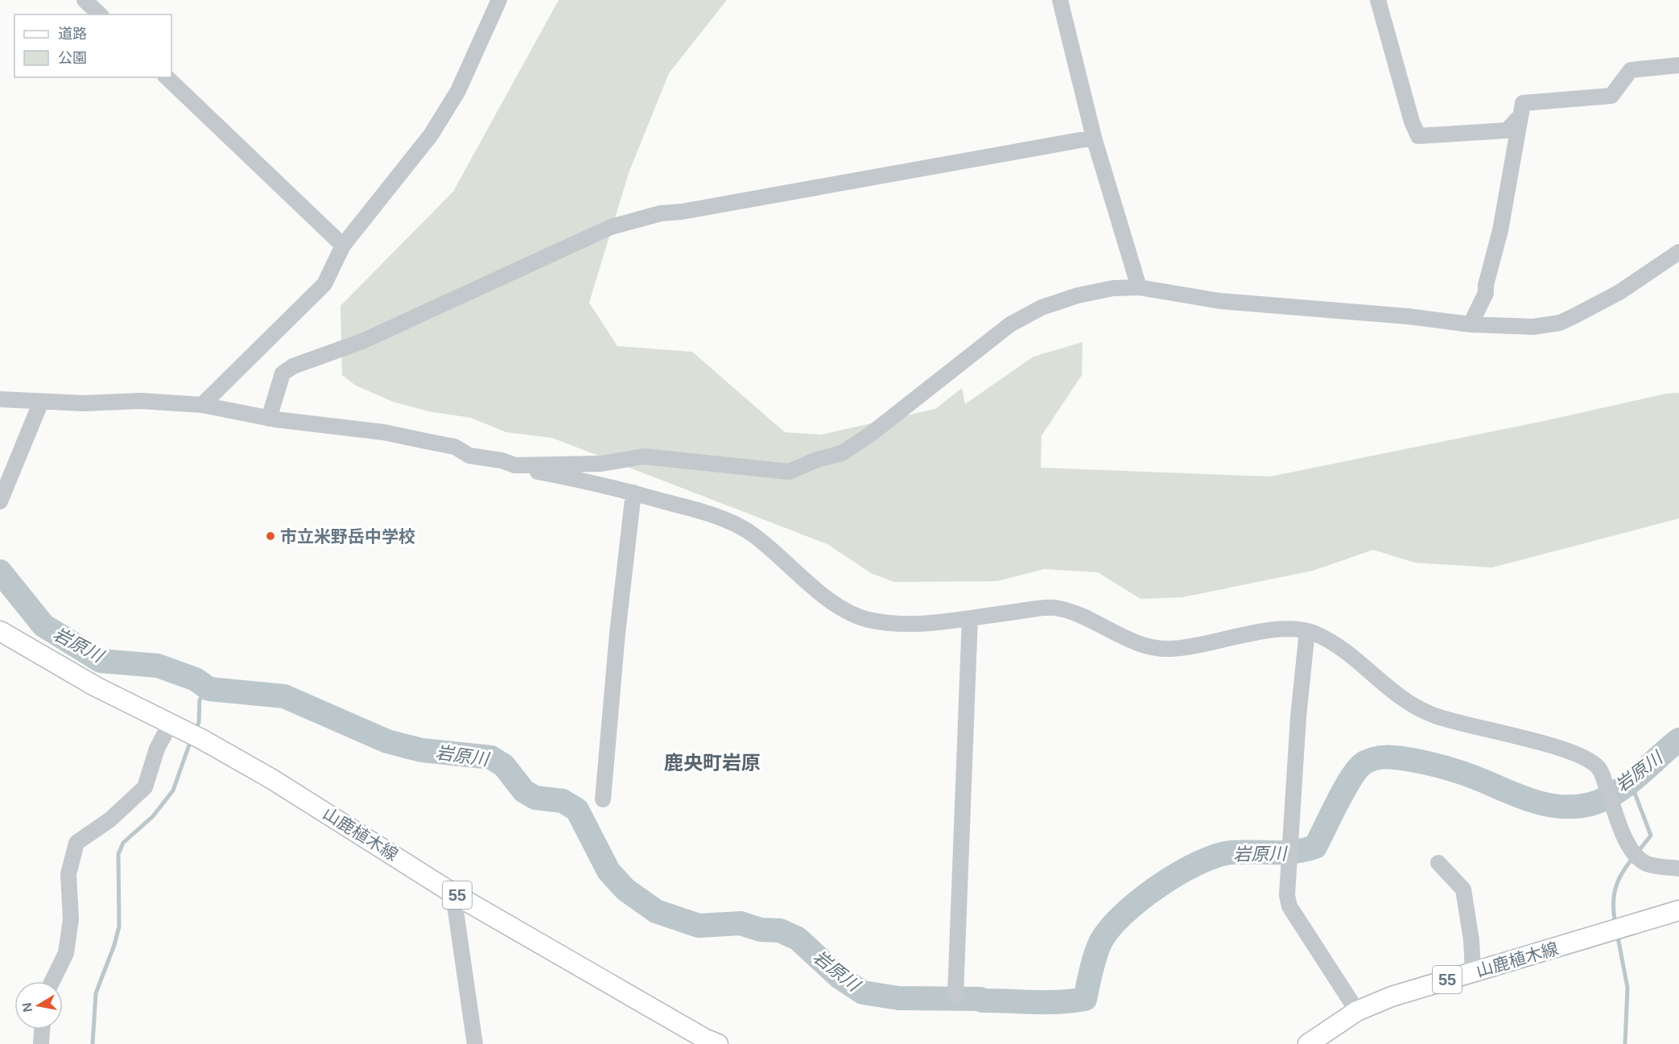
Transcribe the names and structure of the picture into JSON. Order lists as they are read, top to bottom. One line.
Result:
{"streets":{"main road":["山鹿植木線","55"]},"districts":["鹿央町岩原"],"water":["岩原川"],"places":["市立米野岳中学校"],"legend":["道路","公園"],"north":"left"}
